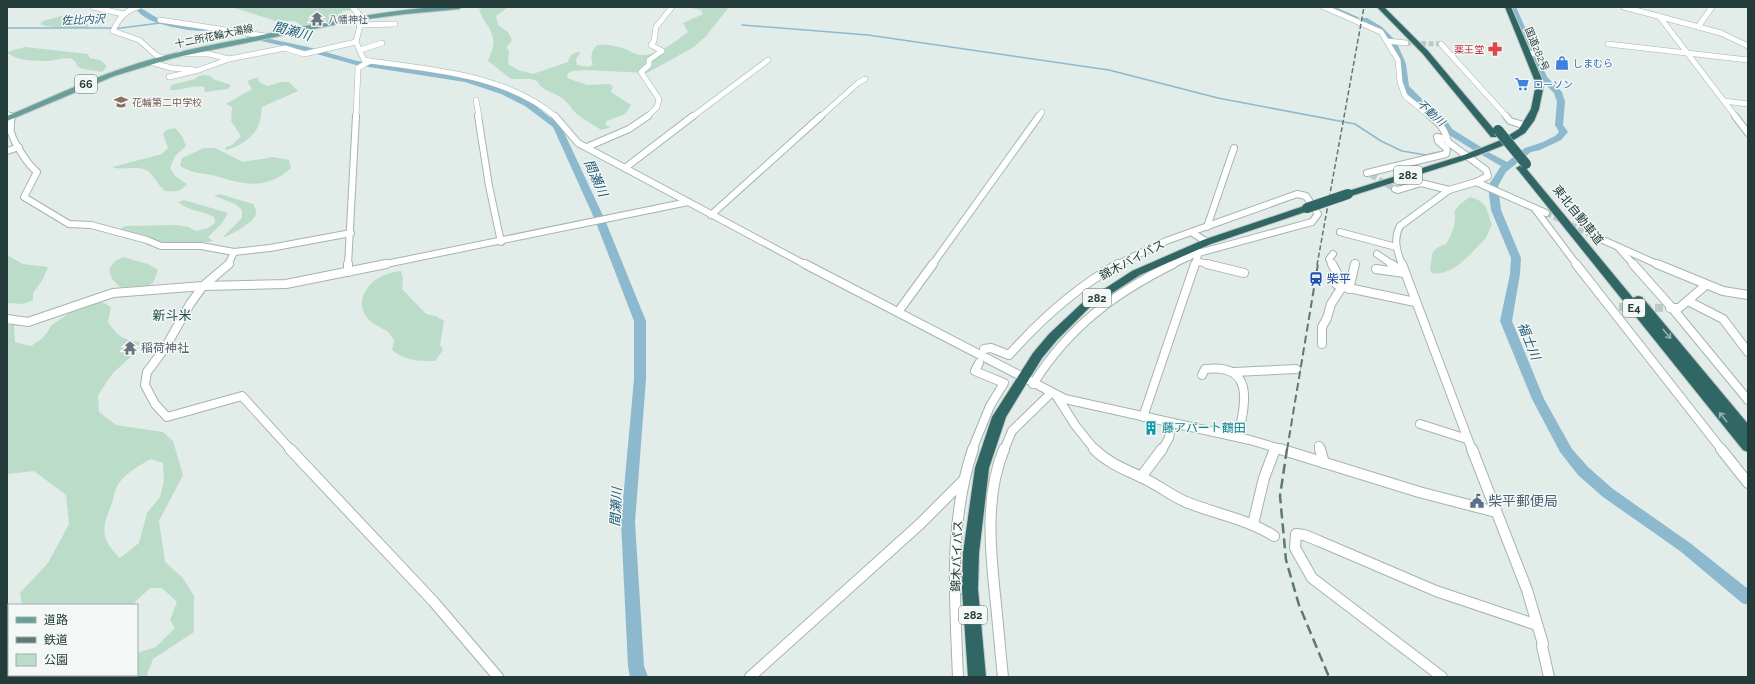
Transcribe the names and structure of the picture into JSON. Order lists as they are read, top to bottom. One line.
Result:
{"streets":{"highway":["国道282号","282","東北自動車道","錦木バイパス","E4"],"main road":["十二所花輪大湯線","66"]},"crossings":[["国道282号","錦木バイパス"]],"districts":["新斗米"],"water":["佐比内沢","間瀬川","不動川","福士川"],"places":{"temple":["八幡神社","稲荷神社"],"pharmacy":["薬王堂"],"shop":["しまむら"],"supermarket":["ローソン"],"school or university":["花輪第二中学校"],"station":["柴平"],"building":["藤アパート鶴田"],"public building":["柴平郵便局"]},"legend":["道路","鉄道","公園"]}
